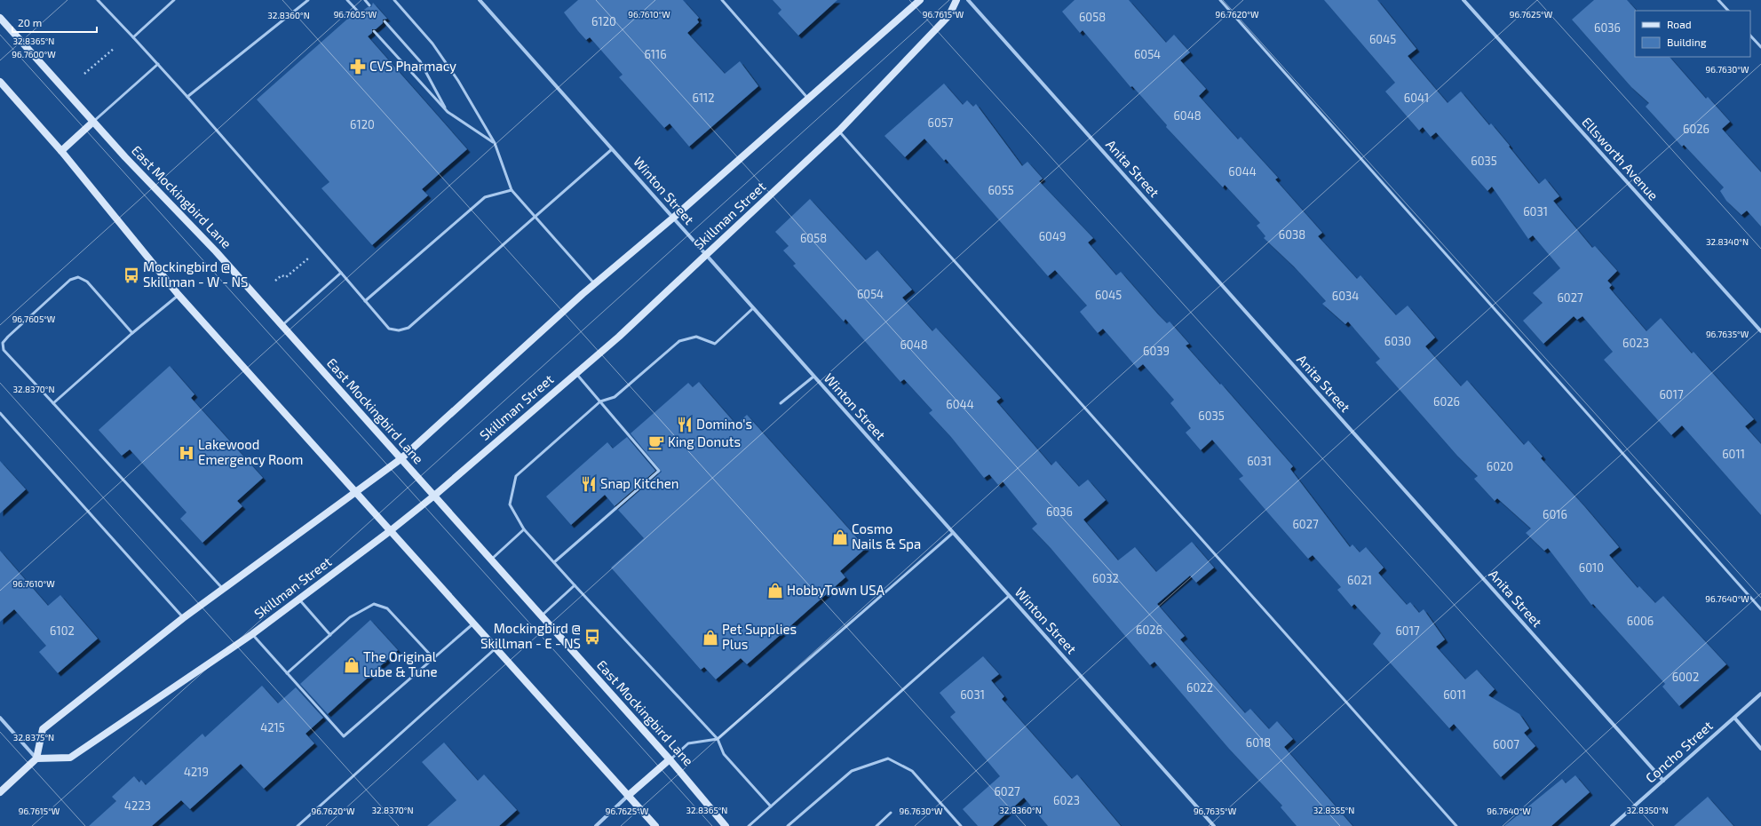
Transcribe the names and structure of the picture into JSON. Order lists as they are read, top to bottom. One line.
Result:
{"streets":{"main road":["East Mockingbird Lane","Skillman Street"],"street":["Ellsworth Avenue","Anita Street","Winton Street","Concho Street"]},"crossings":[["Anita Street","Concho Street"],["Winton Street","Skillman Street"],["East Mockingbird Lane","Skillman Street"]],"places":{"pharmacy":["CVS Pharmacy"],"bus stop":["Mockingbird @ Skillman - W - NS","Mockingbird @ Skillman - E - NS"],"restaurant":["Domino's","Snap Kitchen"],"cafe":["King Donuts"],"hospital":["Lakewood Emergency Room"],"shop":["Cosmo Nails & Spa","HobbyTown USA","Pet Supplies Plus","The Original Lube & Tune"]},"house_numbers":["6058","6120","6036","6045","6116","6054","6112","6041","6048","6057","6120","6026","6035","6044","6055","6031","6038","6049","6058","6054","6045","6034","6027","6030","6023","6048","6039","6017","6026","6044","6035","6011","6031","6020","6036","6016","6027","6010","6032","6021","6006","6026","6102","6017","6002","6022","6031","6011","4215","6018","6007","4219","6027","6023","4223"],"legend":["Road","Building"],"scale_bar":"20 m","coordinates":["96.7610°W","96.7615°W","96.7620°W","96.7625°W","96.7605°W","32.8360°N","32.8365°N","96.7600°W","96.7630°W","32.8340°N","96.7635°W","32.8370°N","96.7640°W","32.8375°N","32.8355°N","32.8350°N"]}
